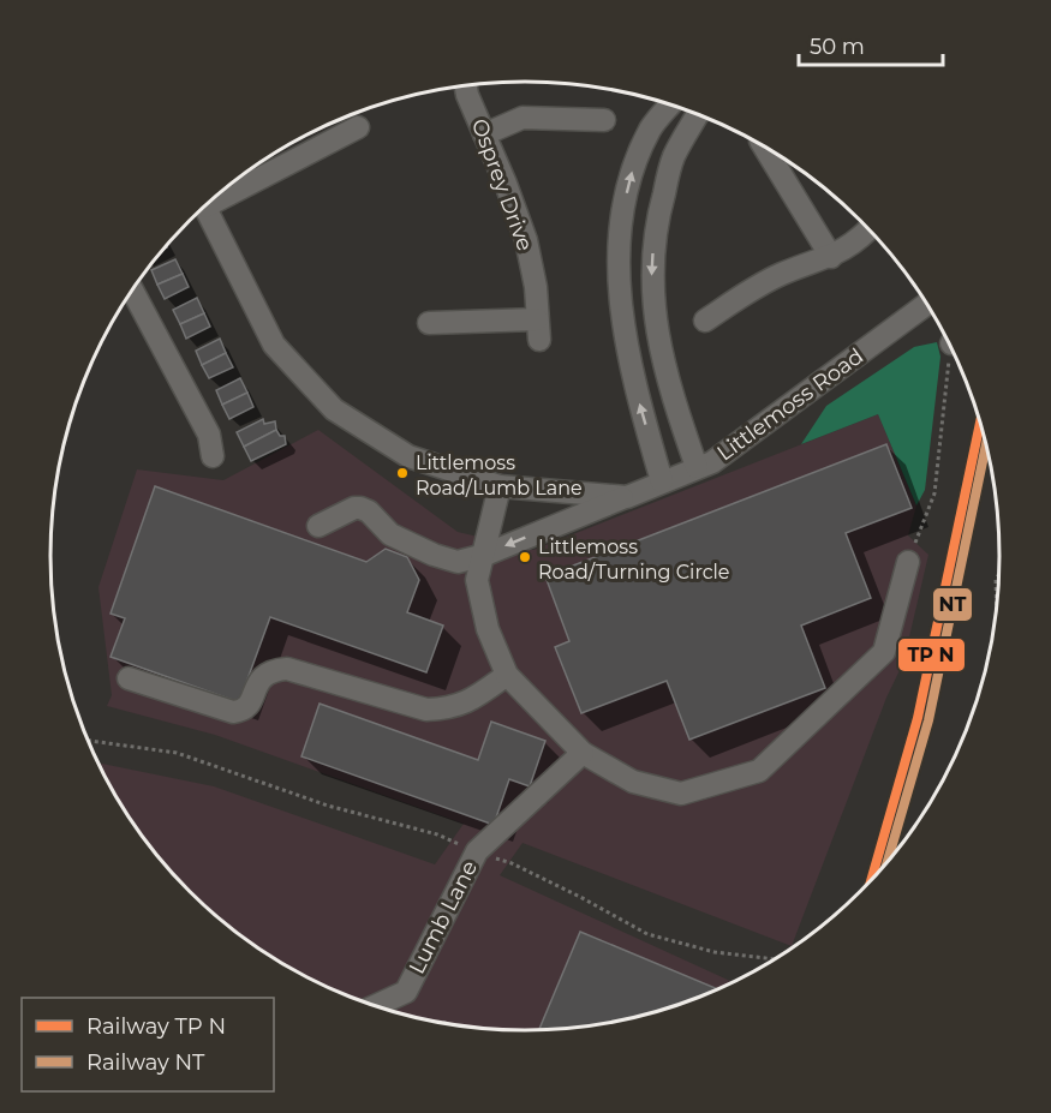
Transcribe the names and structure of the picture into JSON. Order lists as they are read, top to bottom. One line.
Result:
{"streets":{"street":["Osprey Drive","Littlemoss Road","Lumb Lane"]},"places":["Littlemoss Road/Lumb Lane","Littlemoss Road/Turning Circle"],"lines":["rail line NT"],"legend":["Railway TP N","Railway NT"],"scale_bar":"50 m"}
